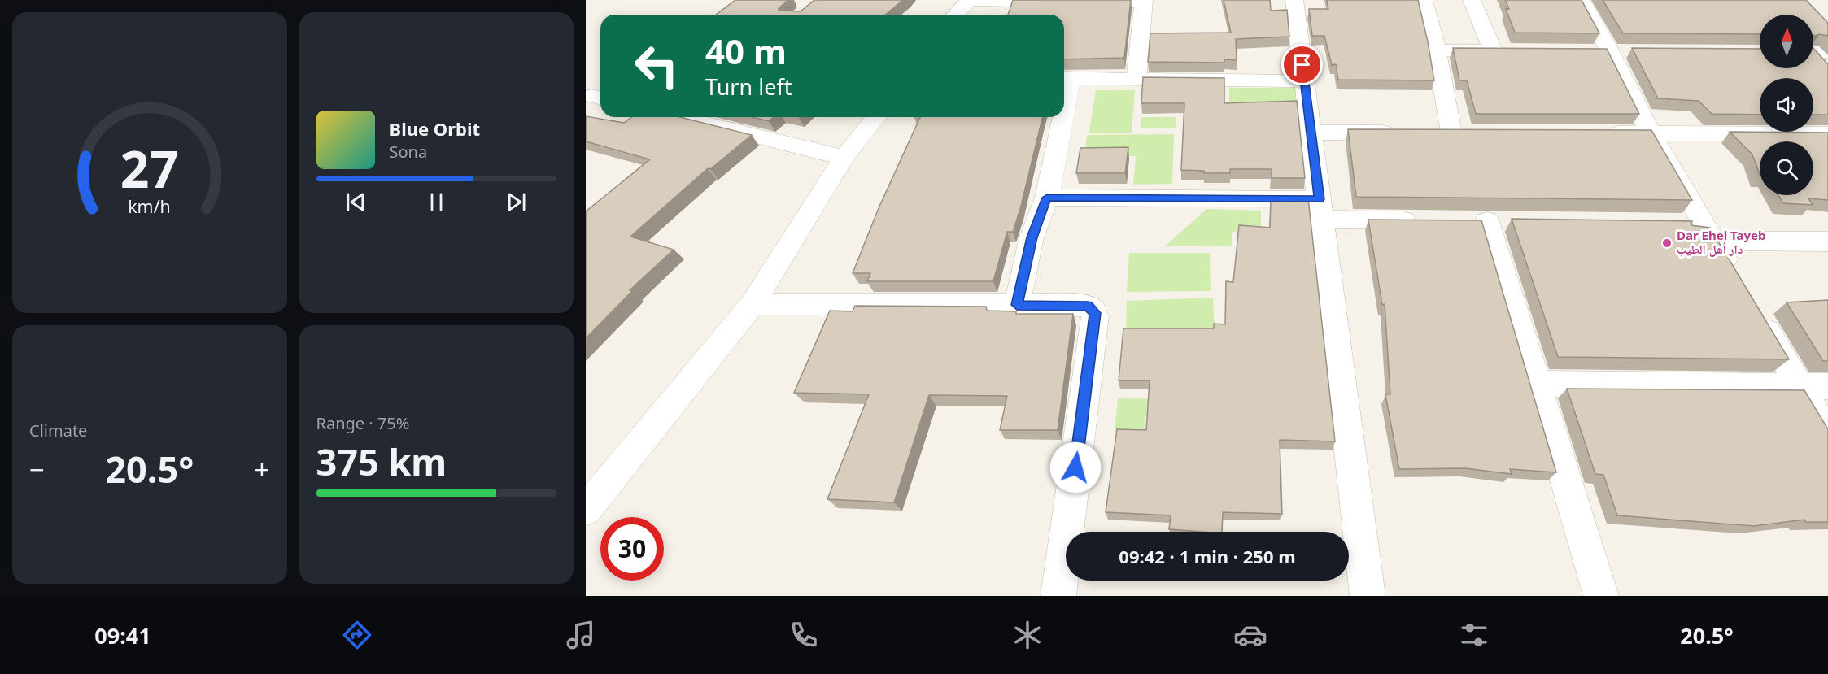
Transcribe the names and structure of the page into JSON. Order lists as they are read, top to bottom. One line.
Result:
{"places":["Dar Ehel Tayeb دار أهل الطيب"],"north":"top","page":{"turn":["40 m","Turn left"],"song":["Blue Orbit","Sona"],"tile":["Climate",["Range · 75%","375 km"]],"heat":["−","20.5°","+"],"limit":"30","trip":"09:42 · 1 min · 250 m","tabs":["09:41","20.5°"],"gauge":["27","km/h"]}}
